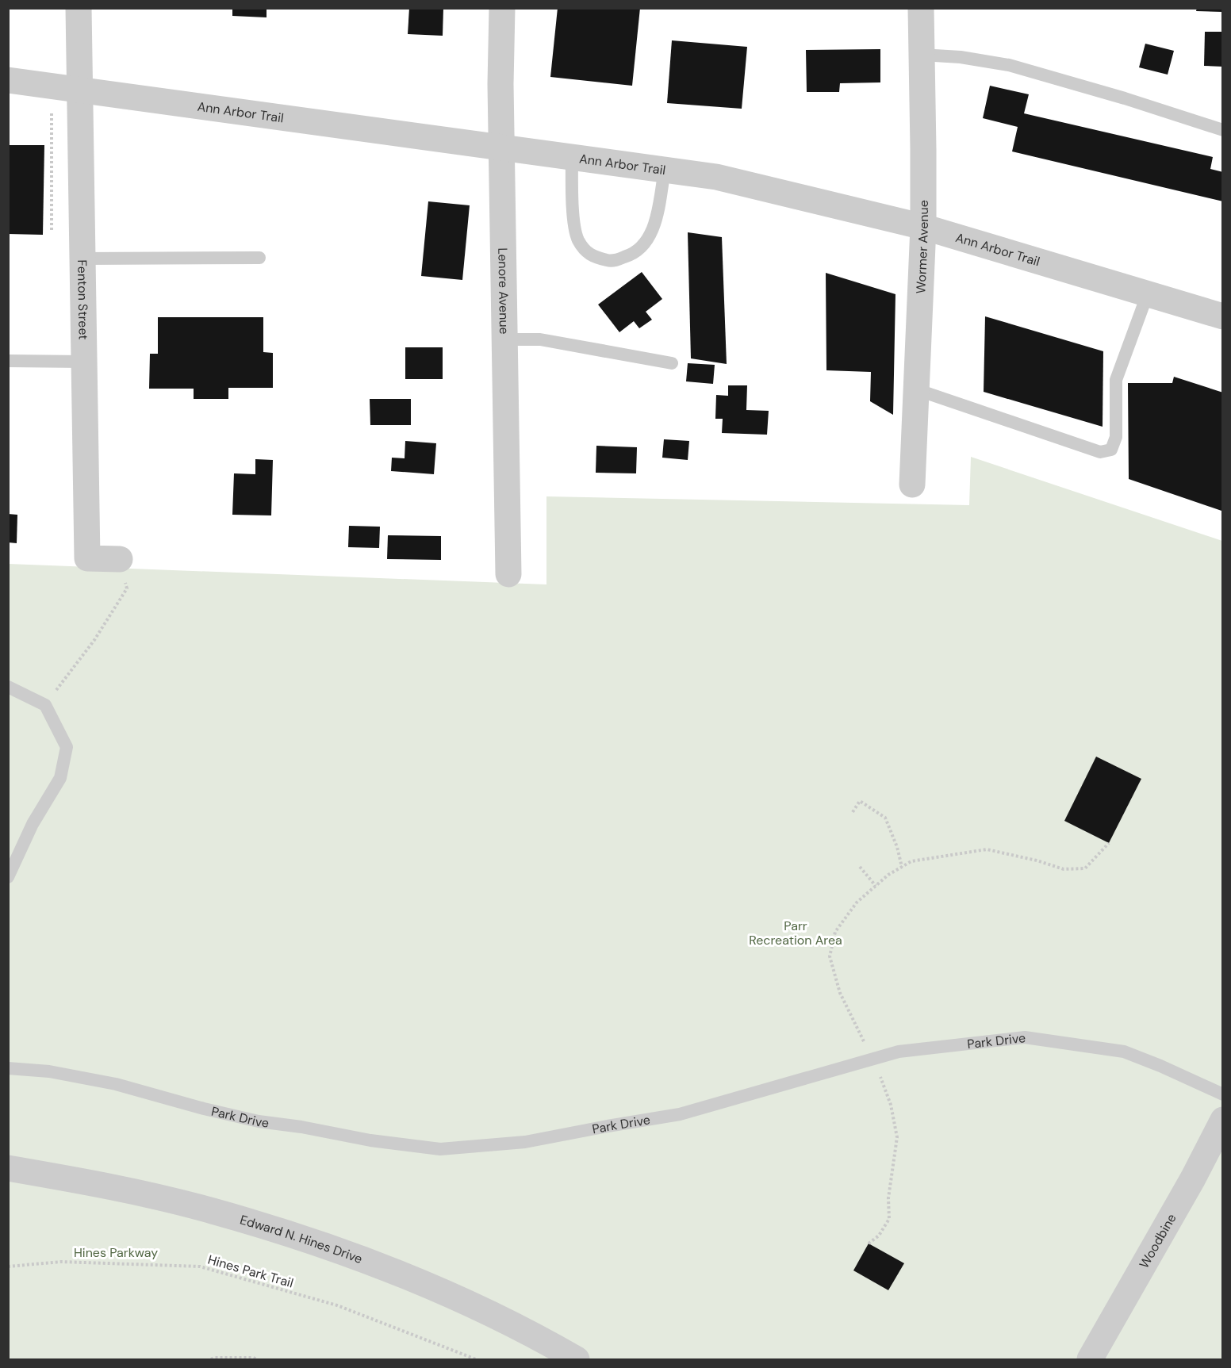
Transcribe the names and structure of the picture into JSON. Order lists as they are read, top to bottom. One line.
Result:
{"streets":{"street":["Ann Arbor Trail","Wormer Avenue","Lenore Avenue","Fenton Street","Edward N. Hines Drive","Woodbine"],"lane":["Park Drive"],"path":["Hines Park Trail"]},"crossings":[["Ann Arbor Trail","Wormer Avenue"],["Ann Arbor Trail","Lenore Avenue"],["Ann Arbor Trail","Fenton Street"]],"parks":["Parr Recreation Area","Hines Parkway"]}
